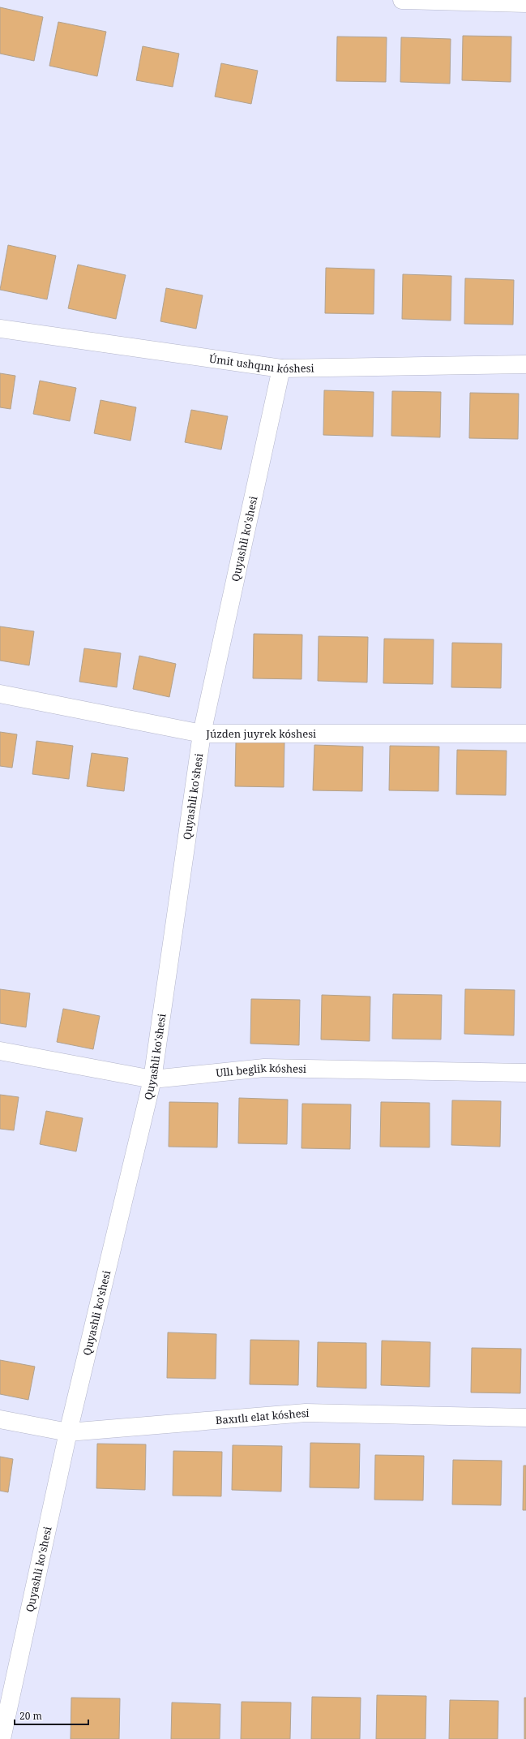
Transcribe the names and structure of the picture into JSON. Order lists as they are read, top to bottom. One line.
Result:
{"streets":{"street":["Úmit ushqını kóshesi","Quyashli ko'shesi","Júzden juyrek kóshesi","Ullı beglik kóshesi","Baxıtlı elat kóshesi"]},"crossings":[["Úmit ushqını kóshesi","Quyashli ko'shesi"],["Quyashli ko'shesi","Júzden juyrek kóshesi"],["Quyashli ko'shesi","Ullı beglik kóshesi"],["Quyashli ko'shesi","Baxıtlı elat kóshesi"]],"scale_bar":"20 m"}
